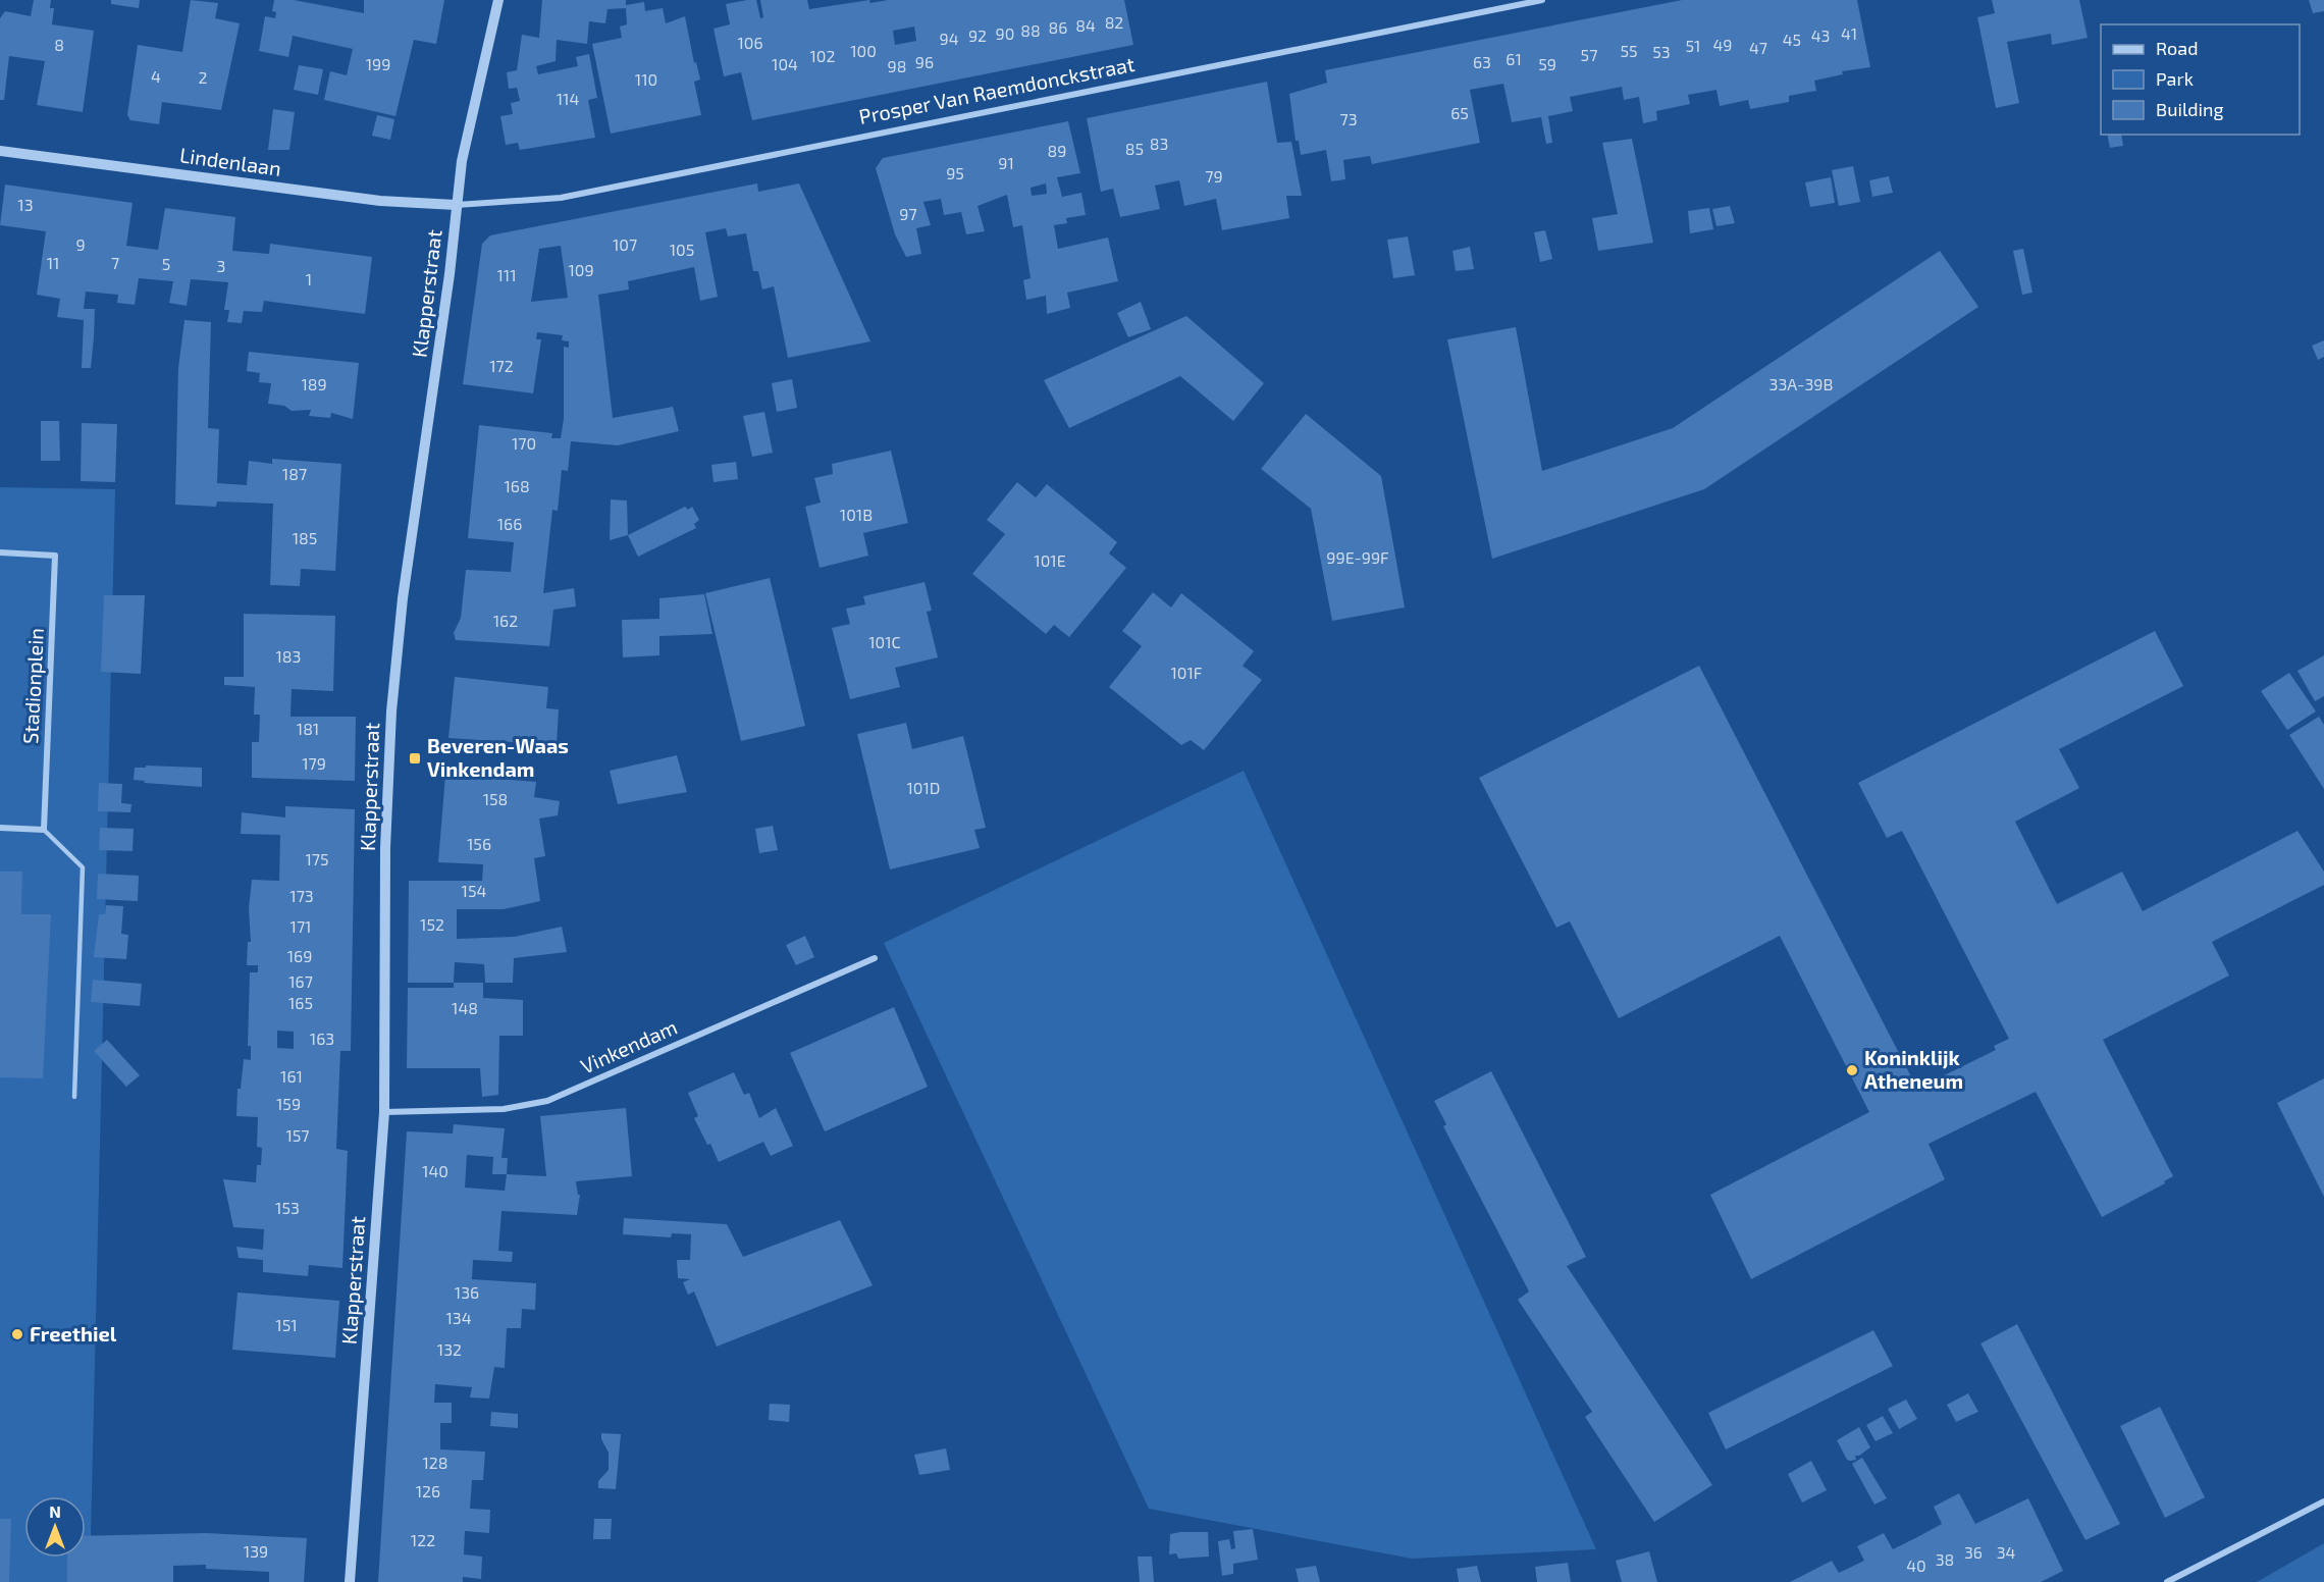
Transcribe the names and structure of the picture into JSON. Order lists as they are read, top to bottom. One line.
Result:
{"streets":{"street":["Prosper Van Raemdonckstraat","Lindenlaan","Klapperstraat","Stadionplein","Vinkendam"]},"crossings":[["Prosper Van Raemdonckstraat","Lindenlaan"],["Prosper Van Raemdonckstraat","Klapperstraat"],["Lindenlaan","Klapperstraat"],["Klapperstraat","Vinkendam"]],"places":{"transit":["Beveren-Waas Vinkendam"],"other":["Koninklijk Atheneum","Freethiel"]},"house_numbers":["82","84","86","88","90","41","92","43","94","45","106","8","49","51","47","100","55","53","57","102","61","96","63","199","104","59","98","4","2","110","114","65","73","83","85","89","91","95","79","13","97","9","107","105","11","7","5","3","109","111","1","172","189","33A-39B","170","187","168","101B","166","185","99E-99F","101E","162","101C","183","101F","181","179","101D","158","156","175","154","173","152","171","169","167","165","148","163","161","159","157","140","153","136","134","151","132","128","126","122","139","36","34","38","40"],"legend":["Road","Park","Building"],"north":"top"}
